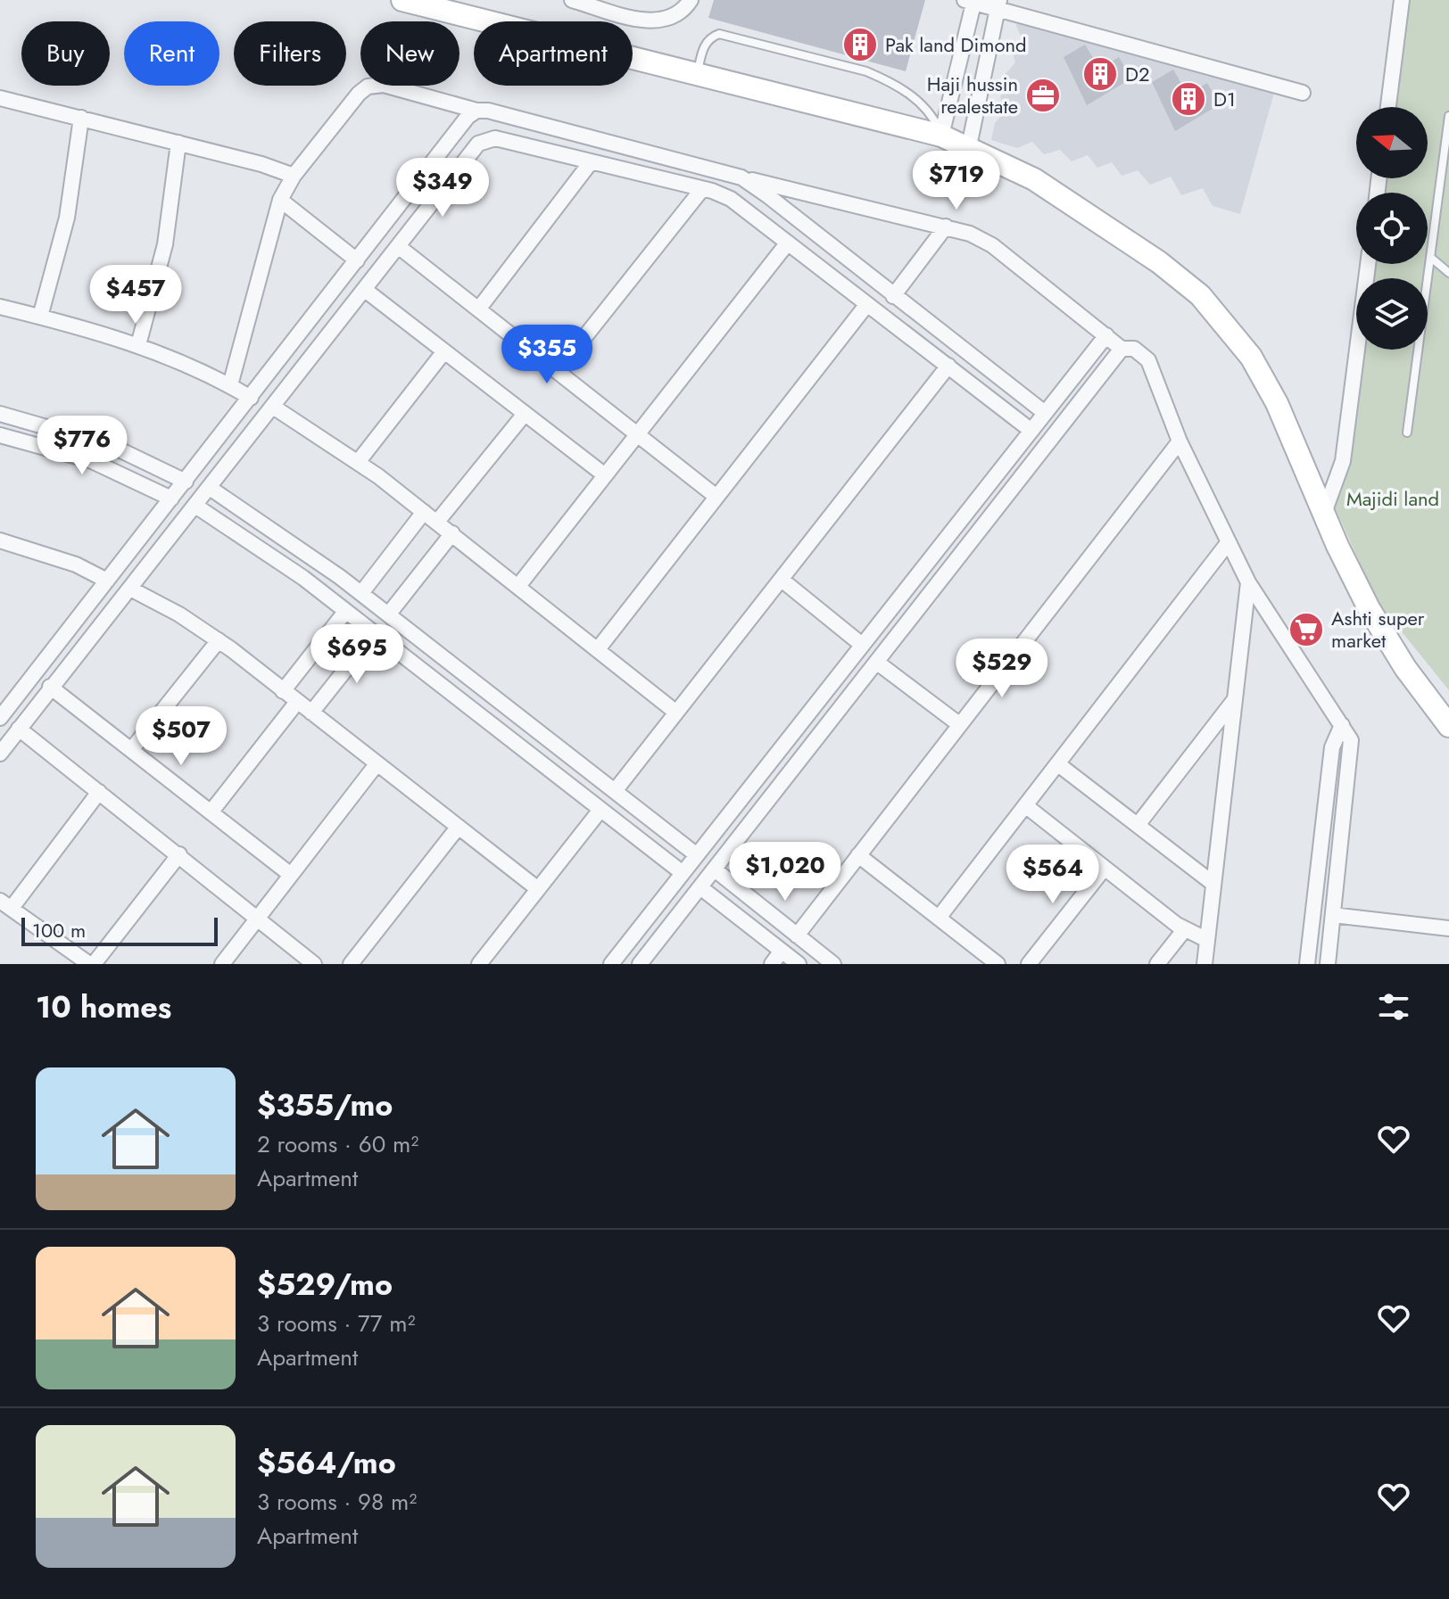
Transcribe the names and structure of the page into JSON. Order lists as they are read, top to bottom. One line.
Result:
{"parks":["Majidi land"],"places":{"building":["Pak land Dimond","D2","D1"],"office":["Haji hussin realestate"],"supermarket":["Ashti super market"]},"scale_bar":"100 m","north":"left","page":{"chip":["Buy","Rent","Filters","New","Apartment"],"price":["$719","$349","$457","$355","$776","$695","$529","$507","$1,020","$564"],"scale":"100 m","heading":"10 homes","list":[{"name":"$355/mo","note":"2 rooms · 60 m² · Apartment"},{"name":"$529/mo","note":"3 rooms · 77 m² · Apartment"},{"name":"$564/mo","note":"3 rooms · 98 m² · Apartment"}]}}
